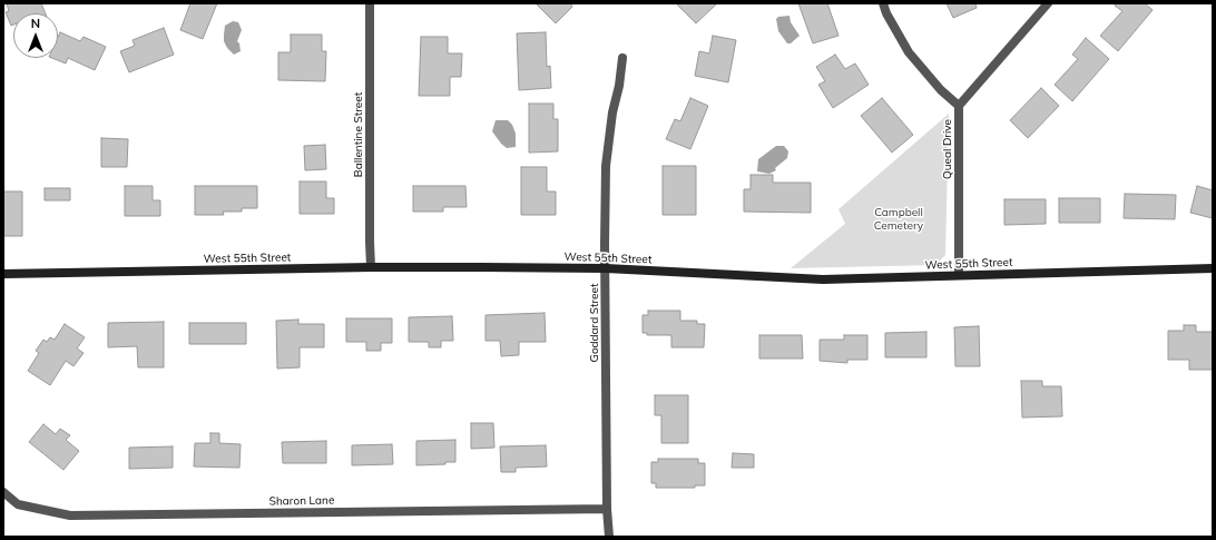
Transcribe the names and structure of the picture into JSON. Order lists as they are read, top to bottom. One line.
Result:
{"streets":{"street":["Ballentine Street","Queal Drive","West 55th Street","Goddard Street","Sharon Lane"]},"crossings":[["Ballentine Street","West 55th Street"],["Queal Drive","West 55th Street"],["West 55th Street","Goddard Street"],["Goddard Street","Sharon Lane"]],"parks":["Campbell Cemetery"],"north":"top"}
